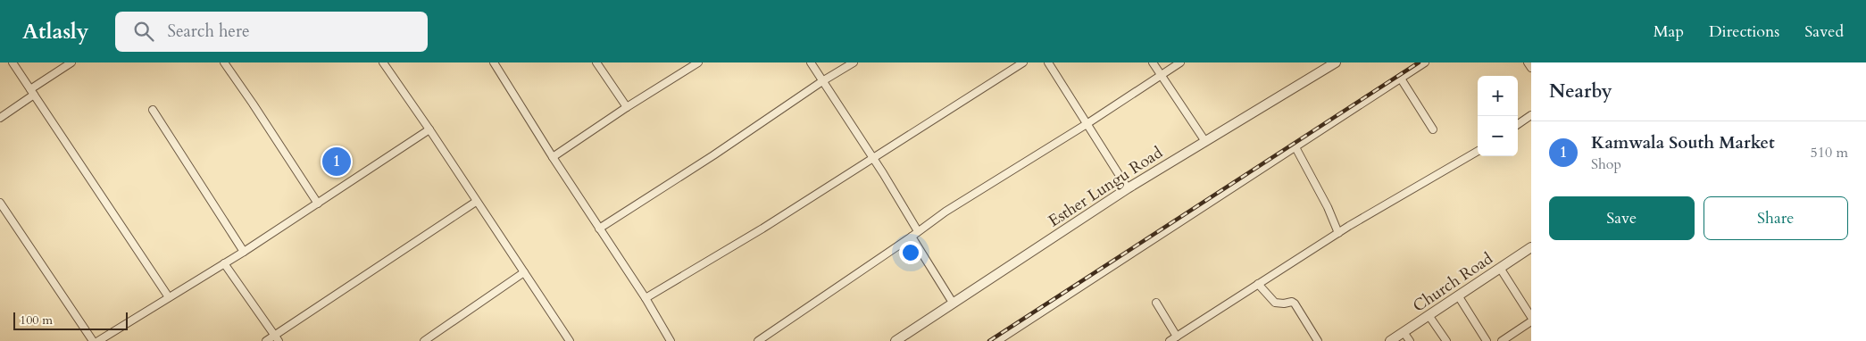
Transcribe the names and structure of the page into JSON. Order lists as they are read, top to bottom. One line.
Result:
{"streets":{"street":["Esther Lungu Road","Church Road"]},"scale_bar":"100 m","page":{"header":"Atlasly","search":"Search here","nav":["Map","Directions","Saved"],"heading":"Nearby","map_buttons":["+","−"],"list":[{"mark":"1","name":"Kamwala South Market","note":"Shop","value":"510 m"}],"pins":"1","buttons":["Save","Share"],"scale":"100 m"}}
